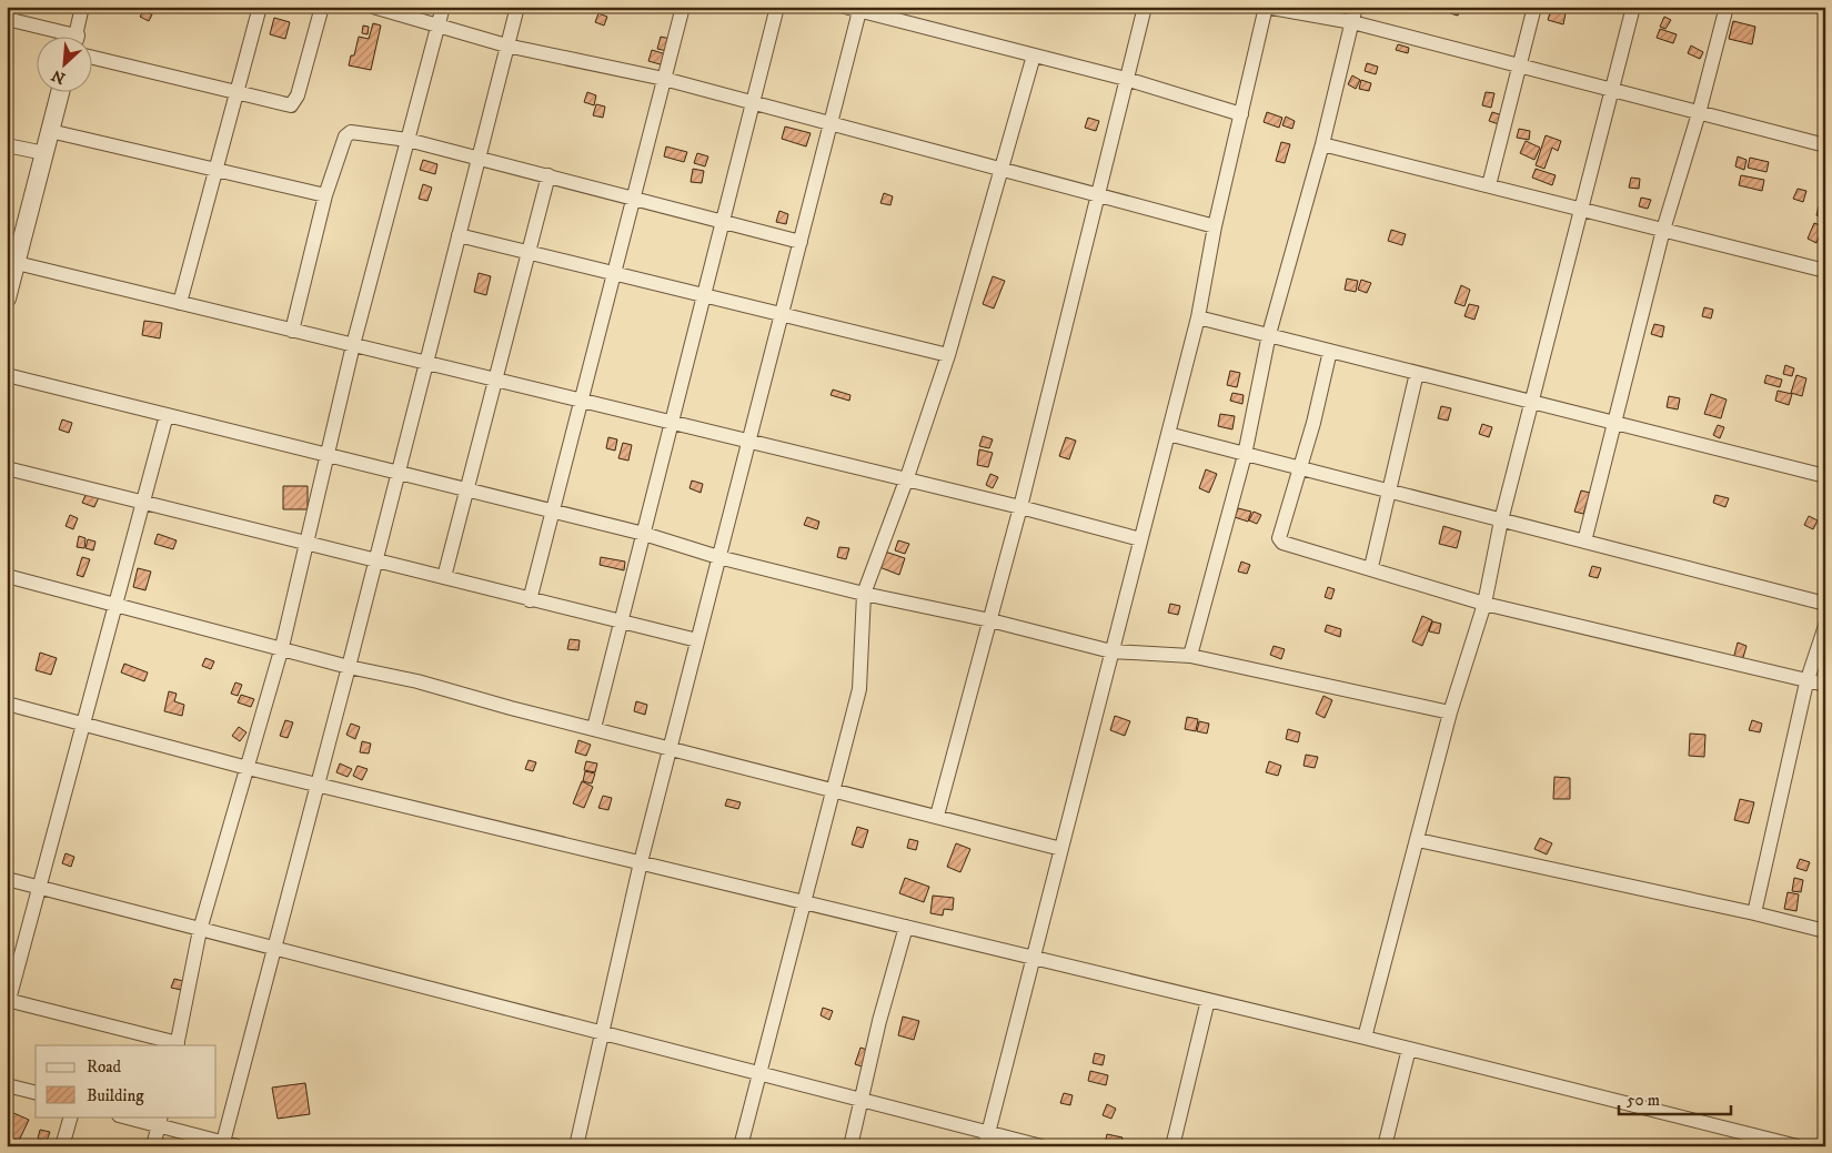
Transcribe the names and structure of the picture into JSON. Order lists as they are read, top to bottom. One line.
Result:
{"legend":["Road","Building"],"scale_bar":"50 m","north":"bottom left"}
